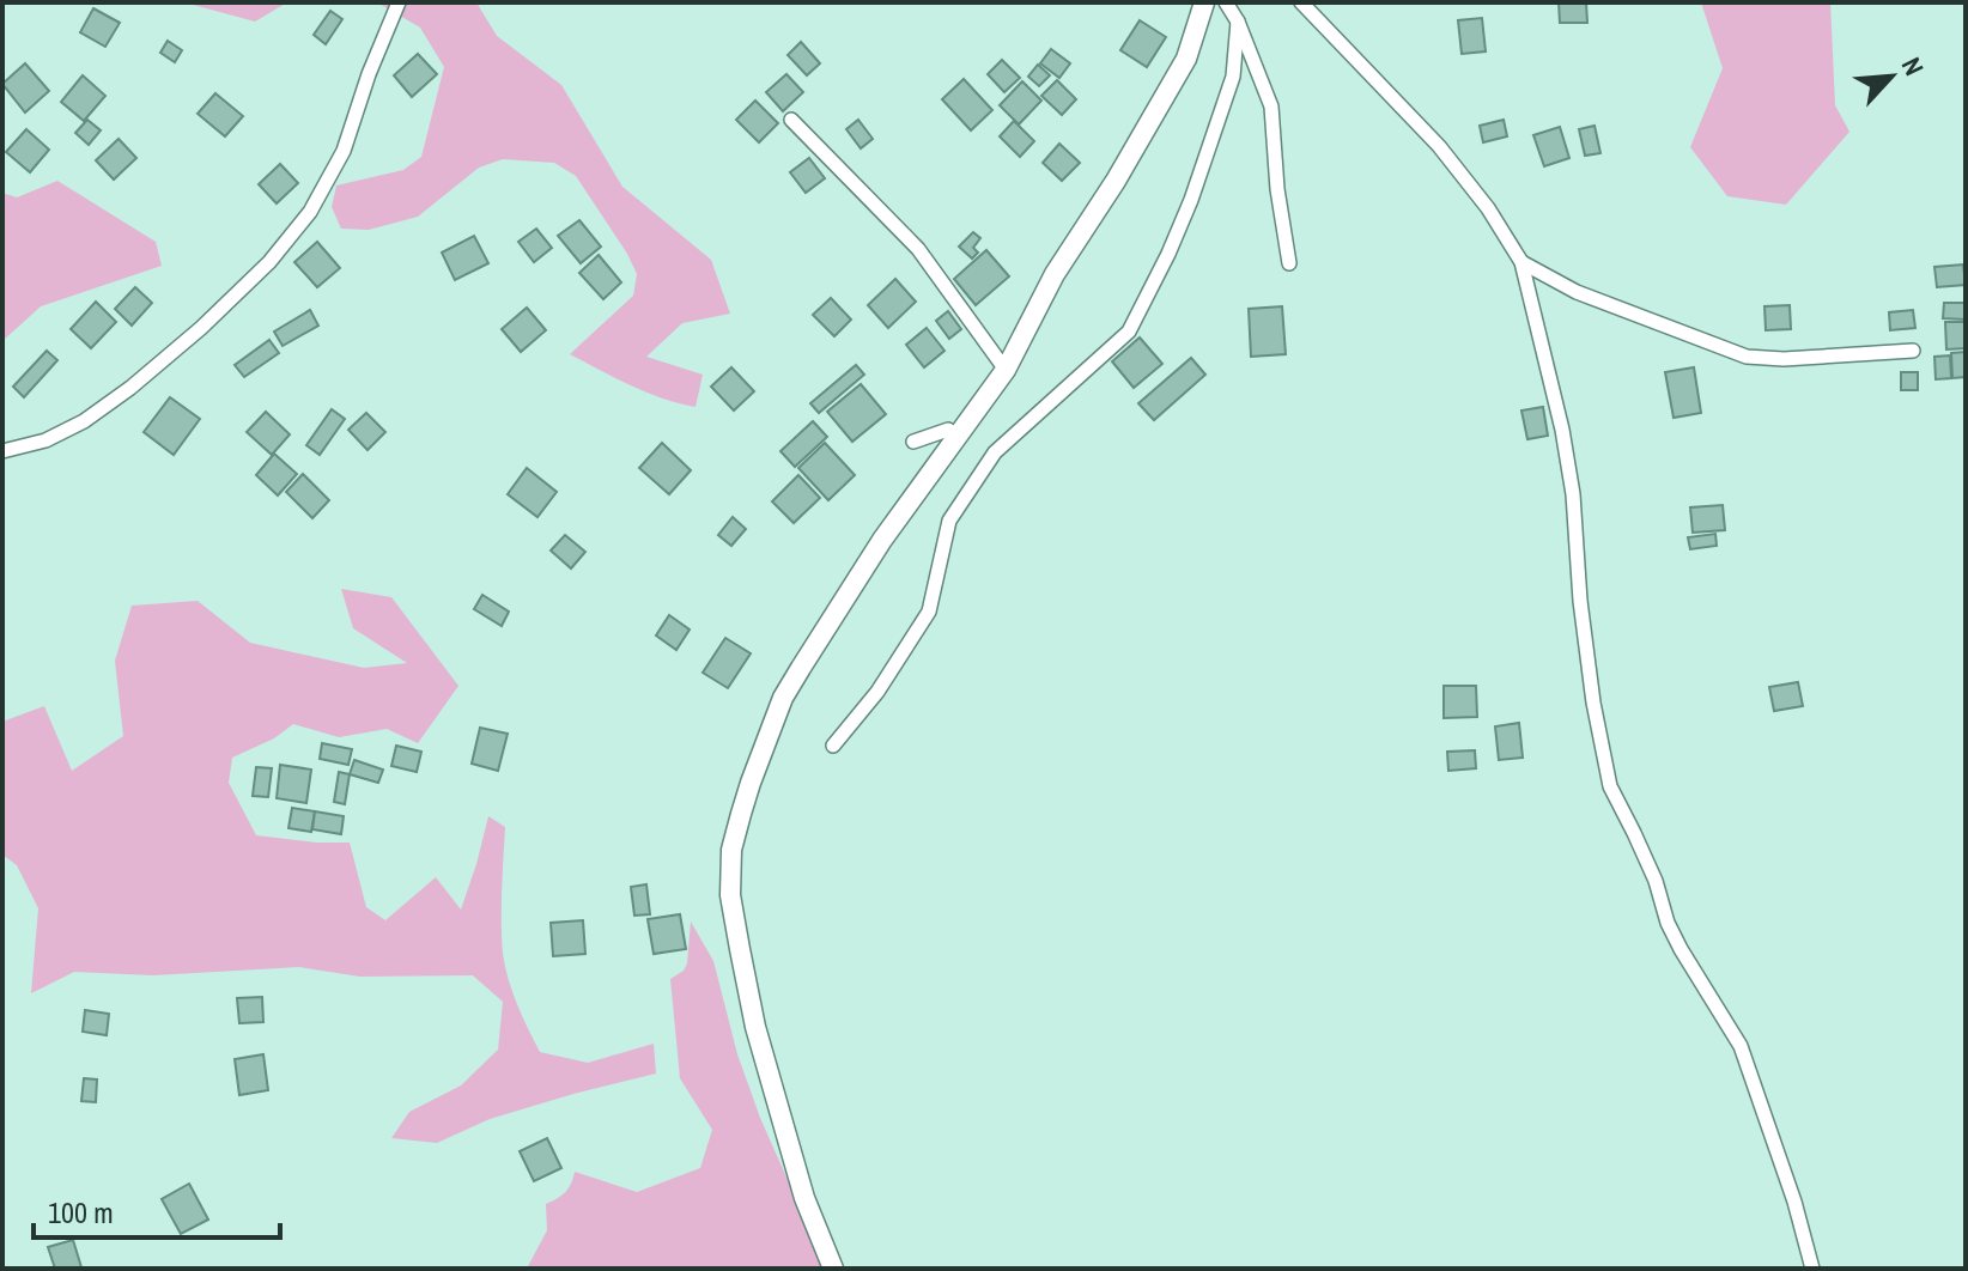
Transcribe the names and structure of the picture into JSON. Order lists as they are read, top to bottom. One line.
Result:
{"scale_bar":"100 m","north":"top right"}
